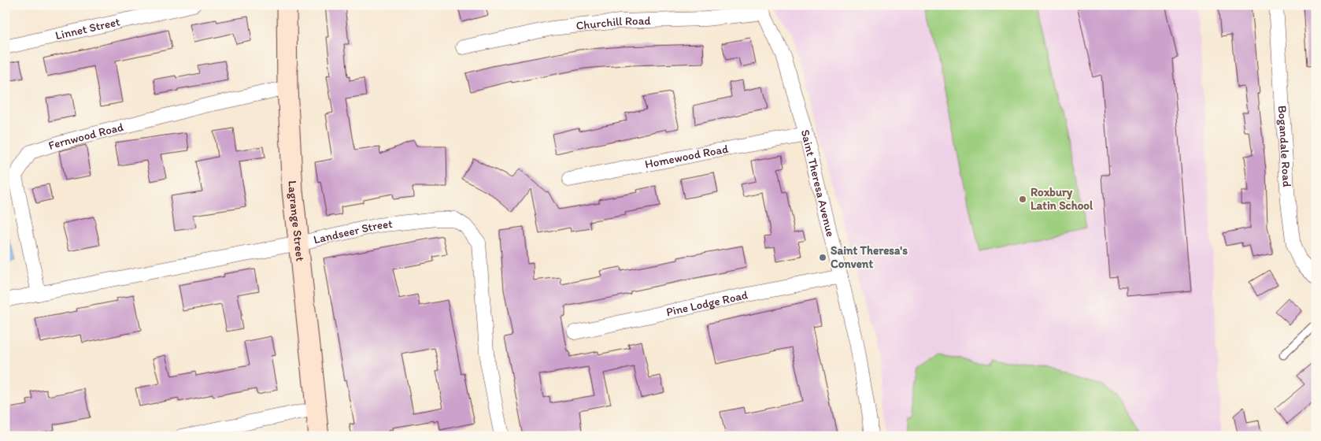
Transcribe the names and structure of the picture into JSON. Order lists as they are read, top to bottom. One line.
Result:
{"streets":{"main road":["Lagrange Street"],"street":["Churchill Road","Linnet Street","Fernwood Road","Bogandale Road","Homewood Road","Saint Theresa Avenue","Landseer Street","Pine Lodge Road"]},"crossings":[["Churchill Road","Saint Theresa Avenue"],["Fernwood Road","Lagrange Street"],["Fernwood Road","Landseer Street"],["Homewood Road","Saint Theresa Avenue"],["Saint Theresa Avenue","Pine Lodge Road"],["Lagrange Street","Landseer Street"]],"places":["Roxbury Latin School","Saint Theresa's Convent"]}
